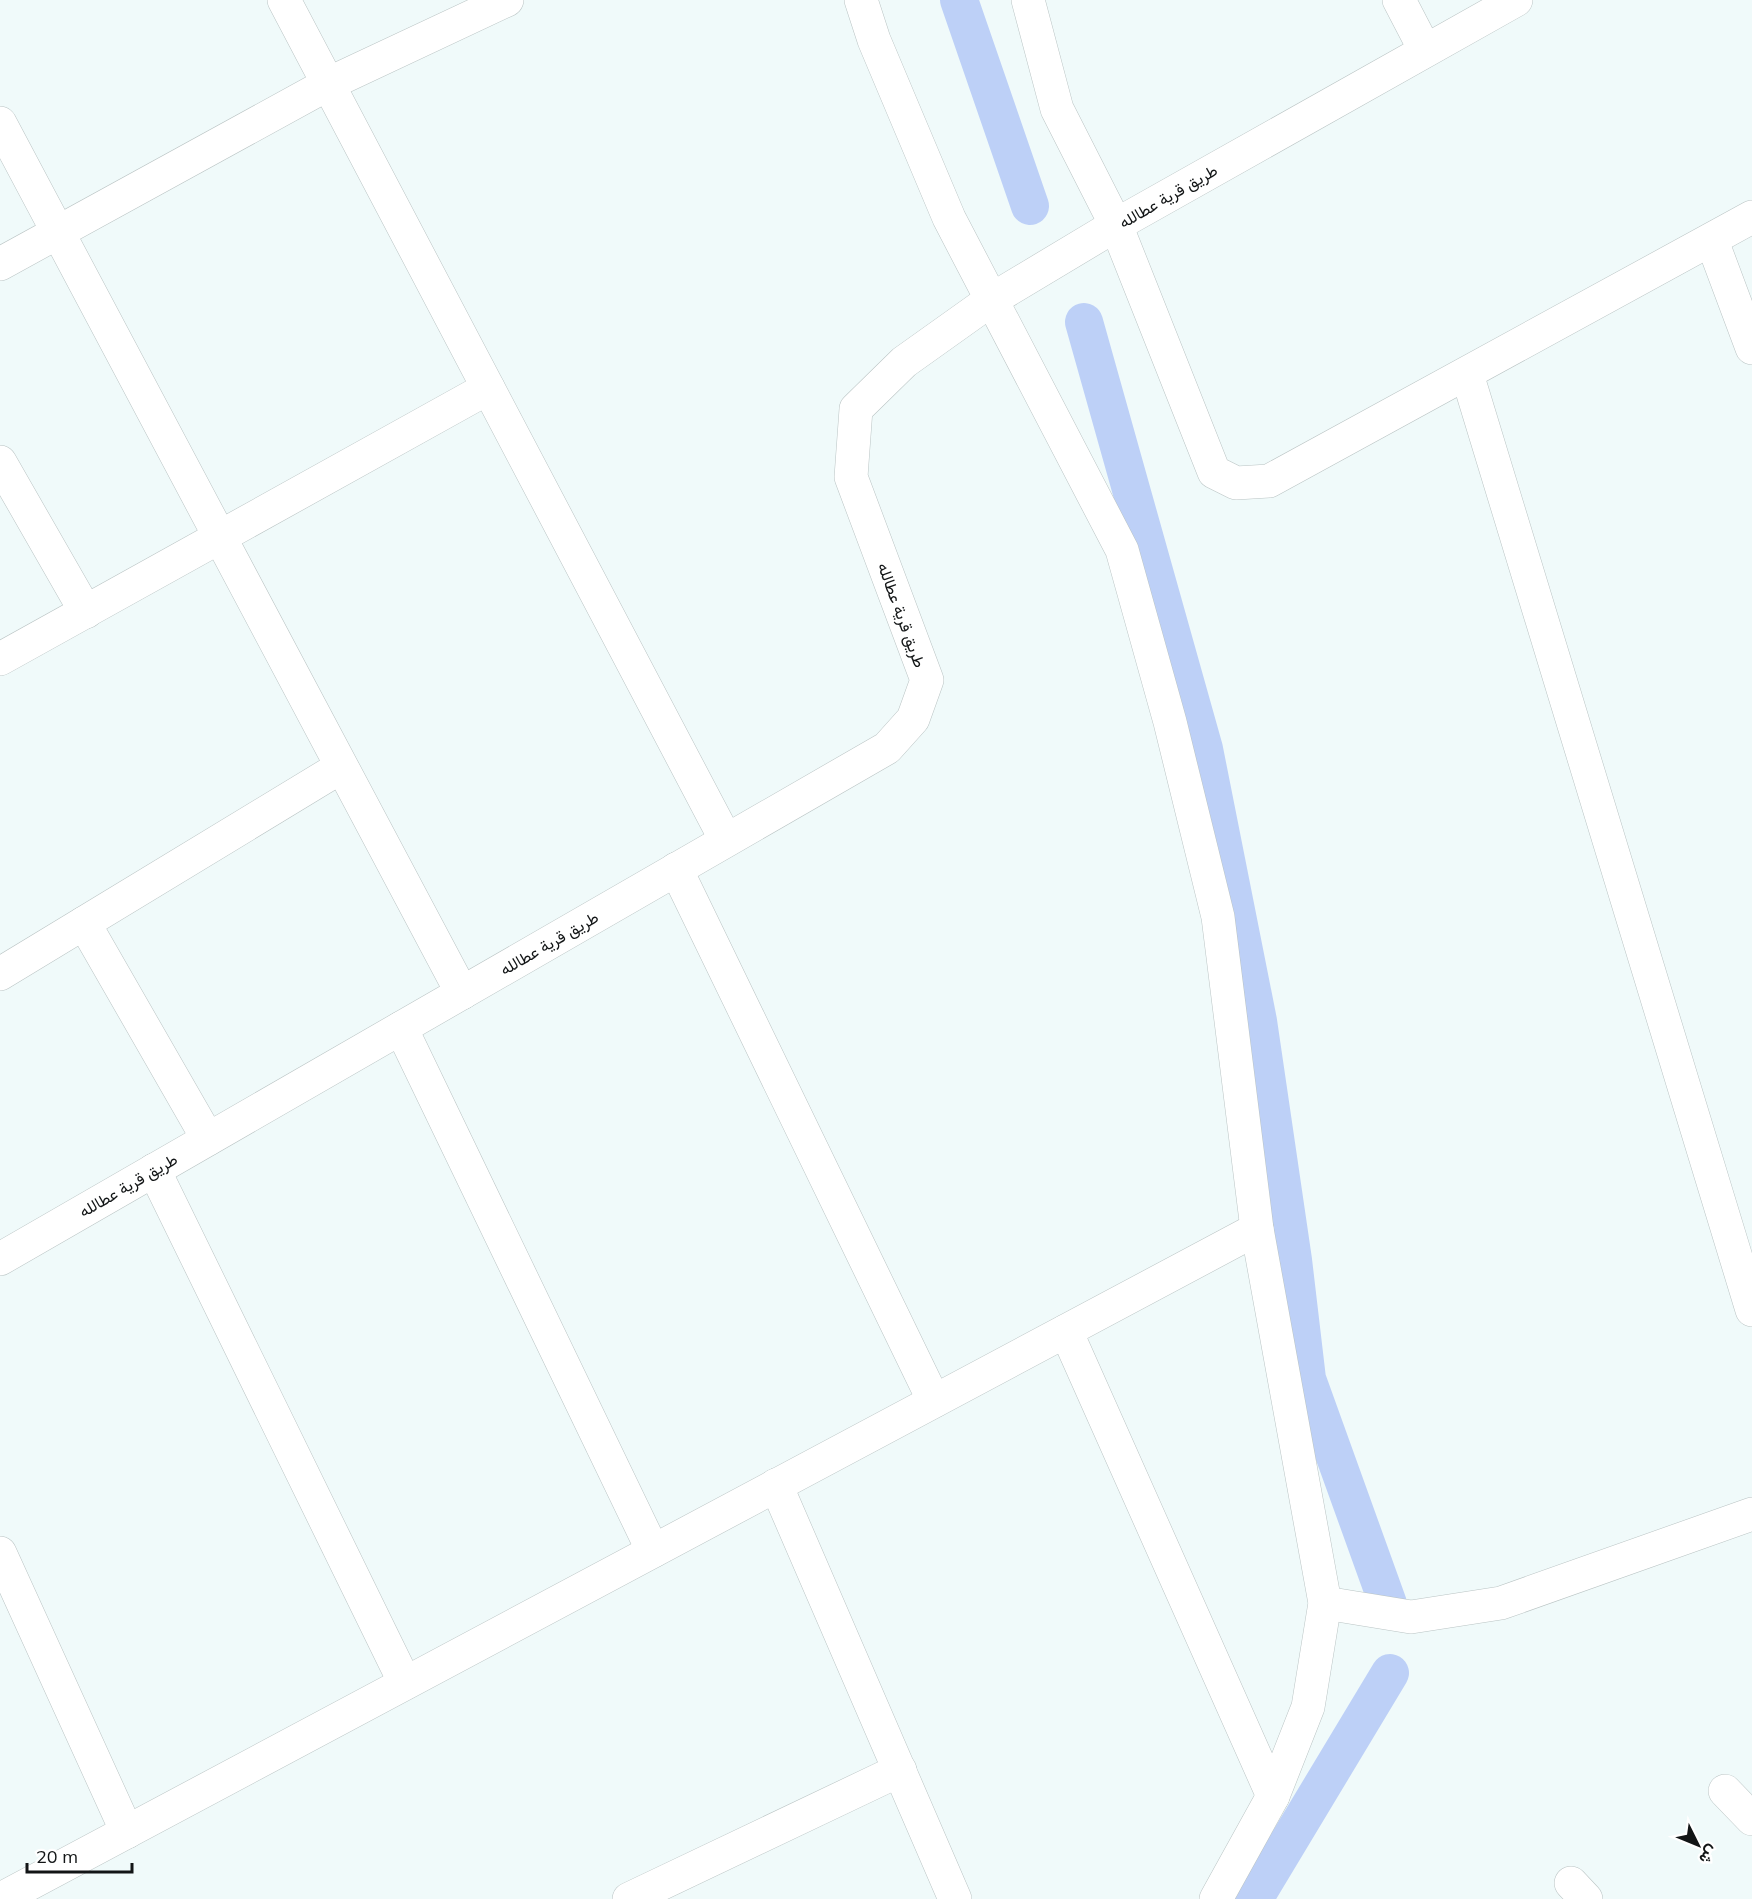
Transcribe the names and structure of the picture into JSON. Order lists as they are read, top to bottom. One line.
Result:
{"streets":{"street":["طريق قرية عطالله"]},"scale_bar":"20 m","north":"bottom right"}
